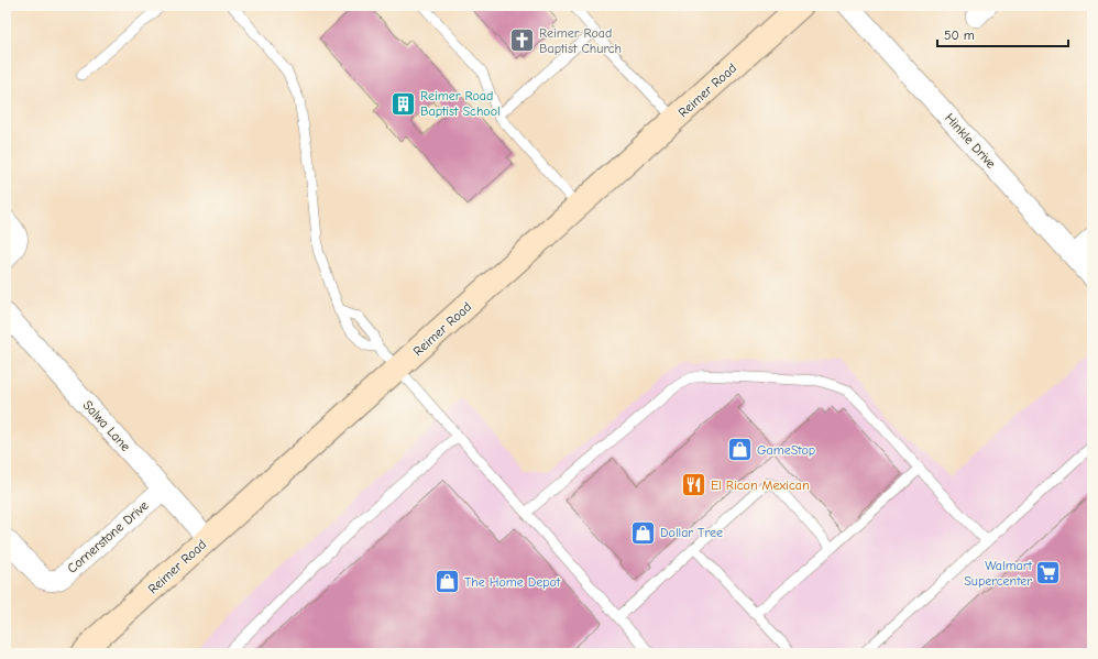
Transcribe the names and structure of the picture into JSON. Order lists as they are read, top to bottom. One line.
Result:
{"streets":{"street":["Reimer Road","Hinkle Drive","Salwa Lane","Cornerstone Drive"]},"crossings":[["Reimer Road","Salwa Lane"],["Salwa Lane","Cornerstone Drive"]],"places":{"church":["Reimer Road Baptist Church"],"building":["Reimer Road Baptist School"],"shop":["GameStop","Dollar Tree","The Home Depot"],"restaurant":["El Ricon Mexican"],"supermarket":["Walmart Supercenter"]},"scale_bar":"50 m"}
